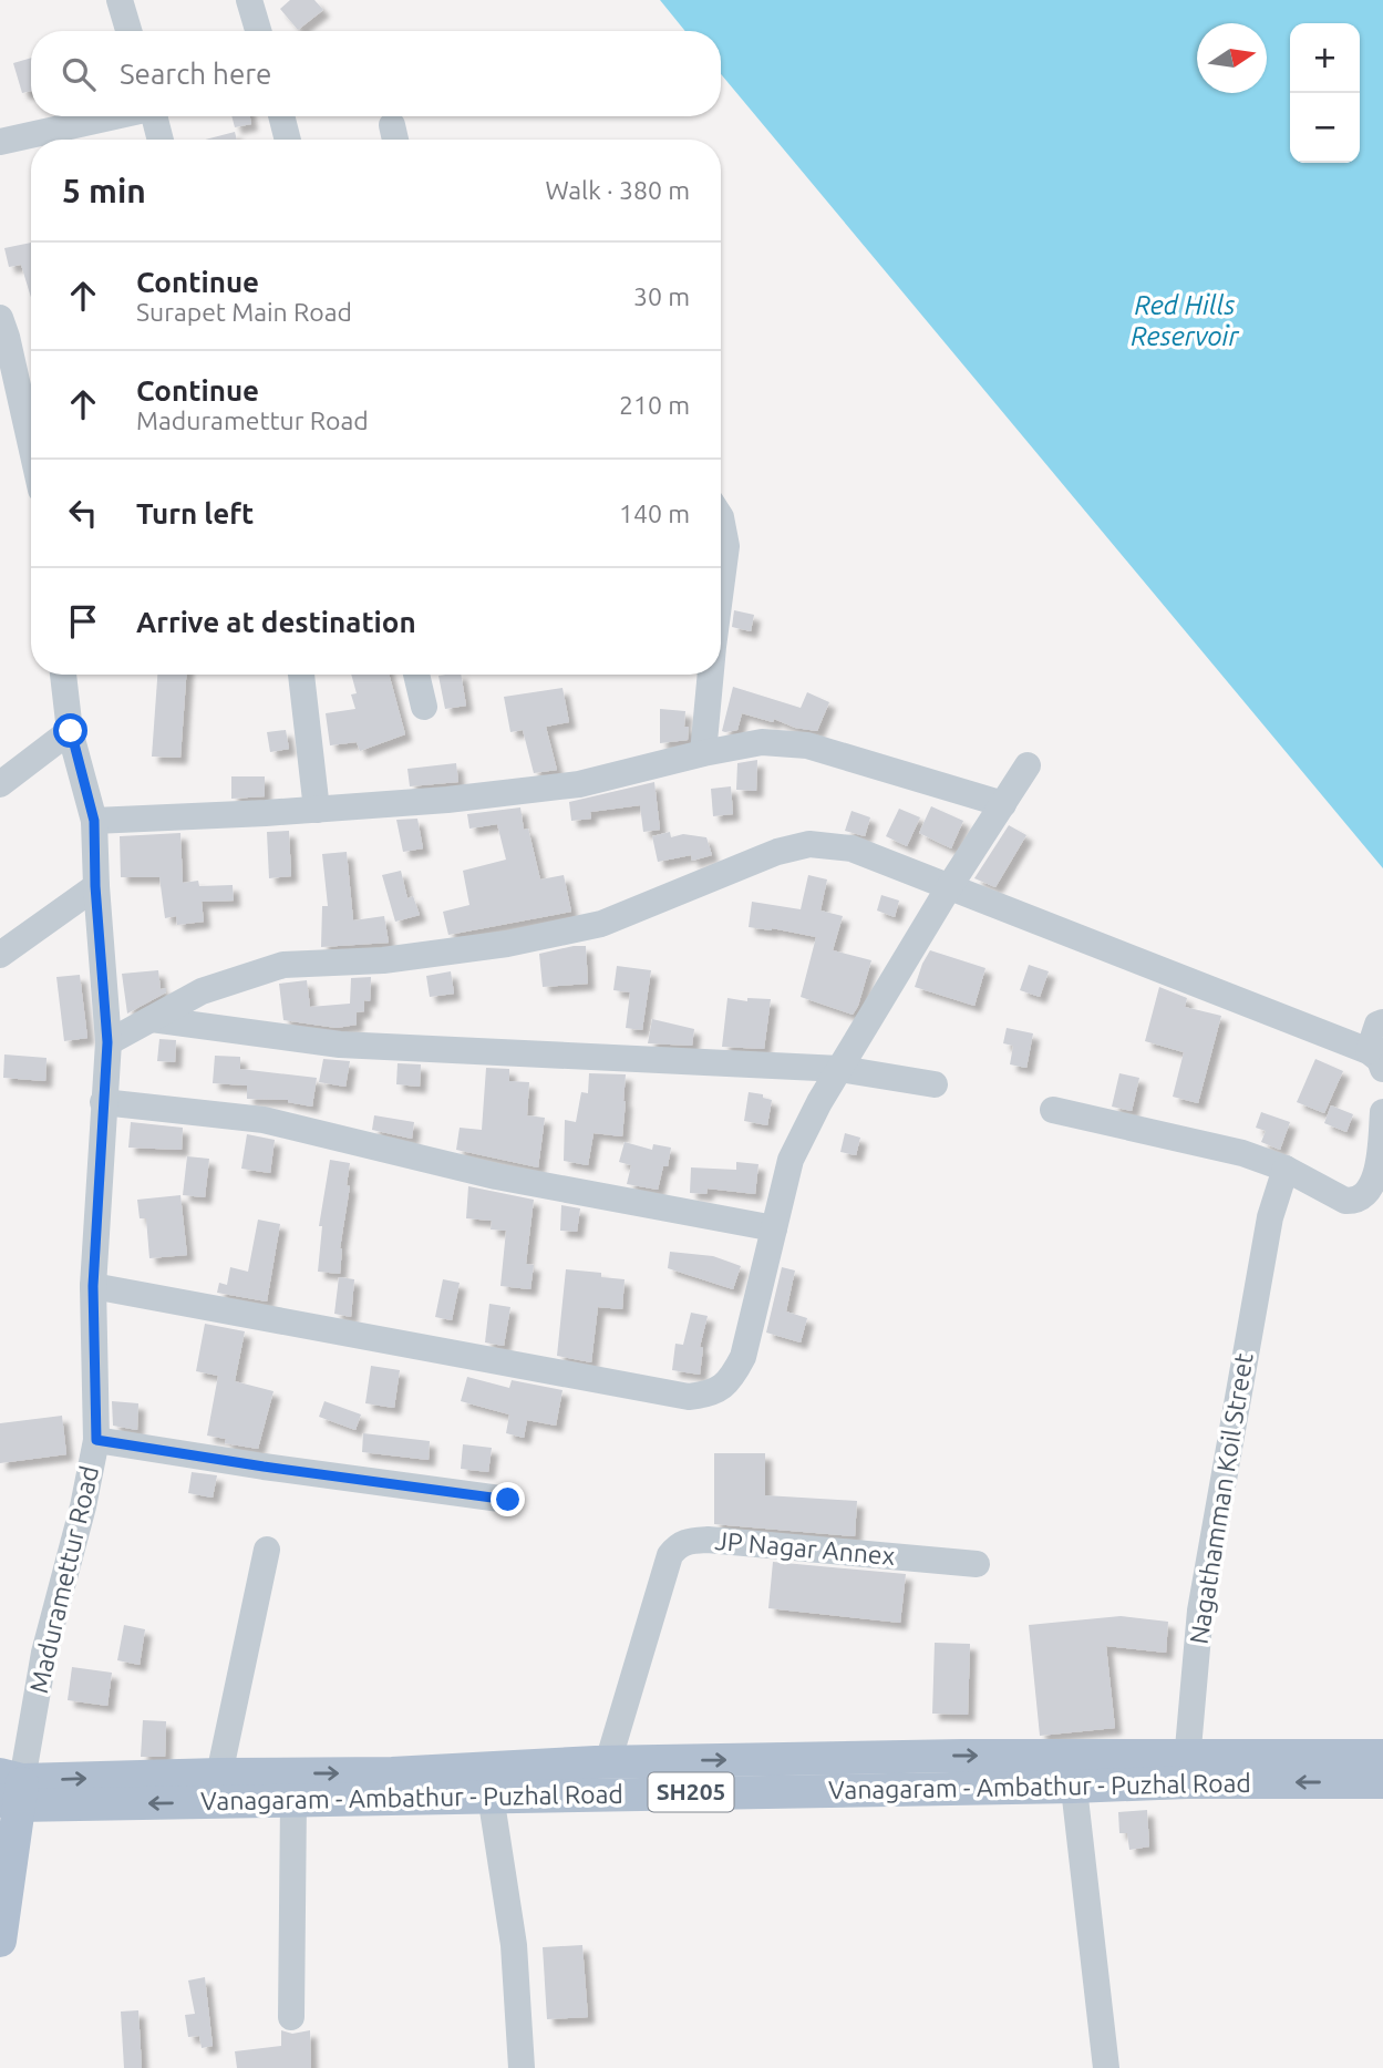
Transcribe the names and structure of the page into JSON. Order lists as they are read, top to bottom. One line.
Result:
{"streets":{"main road":["Vanagaram - Ambathur - Puzhal Road","SH205"],"street":["Nagathamman Koil Street","JP Nagar Annex","Maduramettur Road"]},"crossings":[["Nagathamman Koil Street","Vanagaram - Ambathur - Puzhal Road"],["Maduramettur Road","Vanagaram - Ambathur - Puzhal Road"]],"water":["Red Hills Reservoir"],"north":"right","page":{"map_buttons":["+","−"],"search":"Search here","heading":["5 min","Walk · 380 m"],"list":[["Continue","Surapet Main Road","30 m"],["Continue","Maduramettur Road","210 m"],["Turn left","140 m"],"Arrive at destination"]}}
